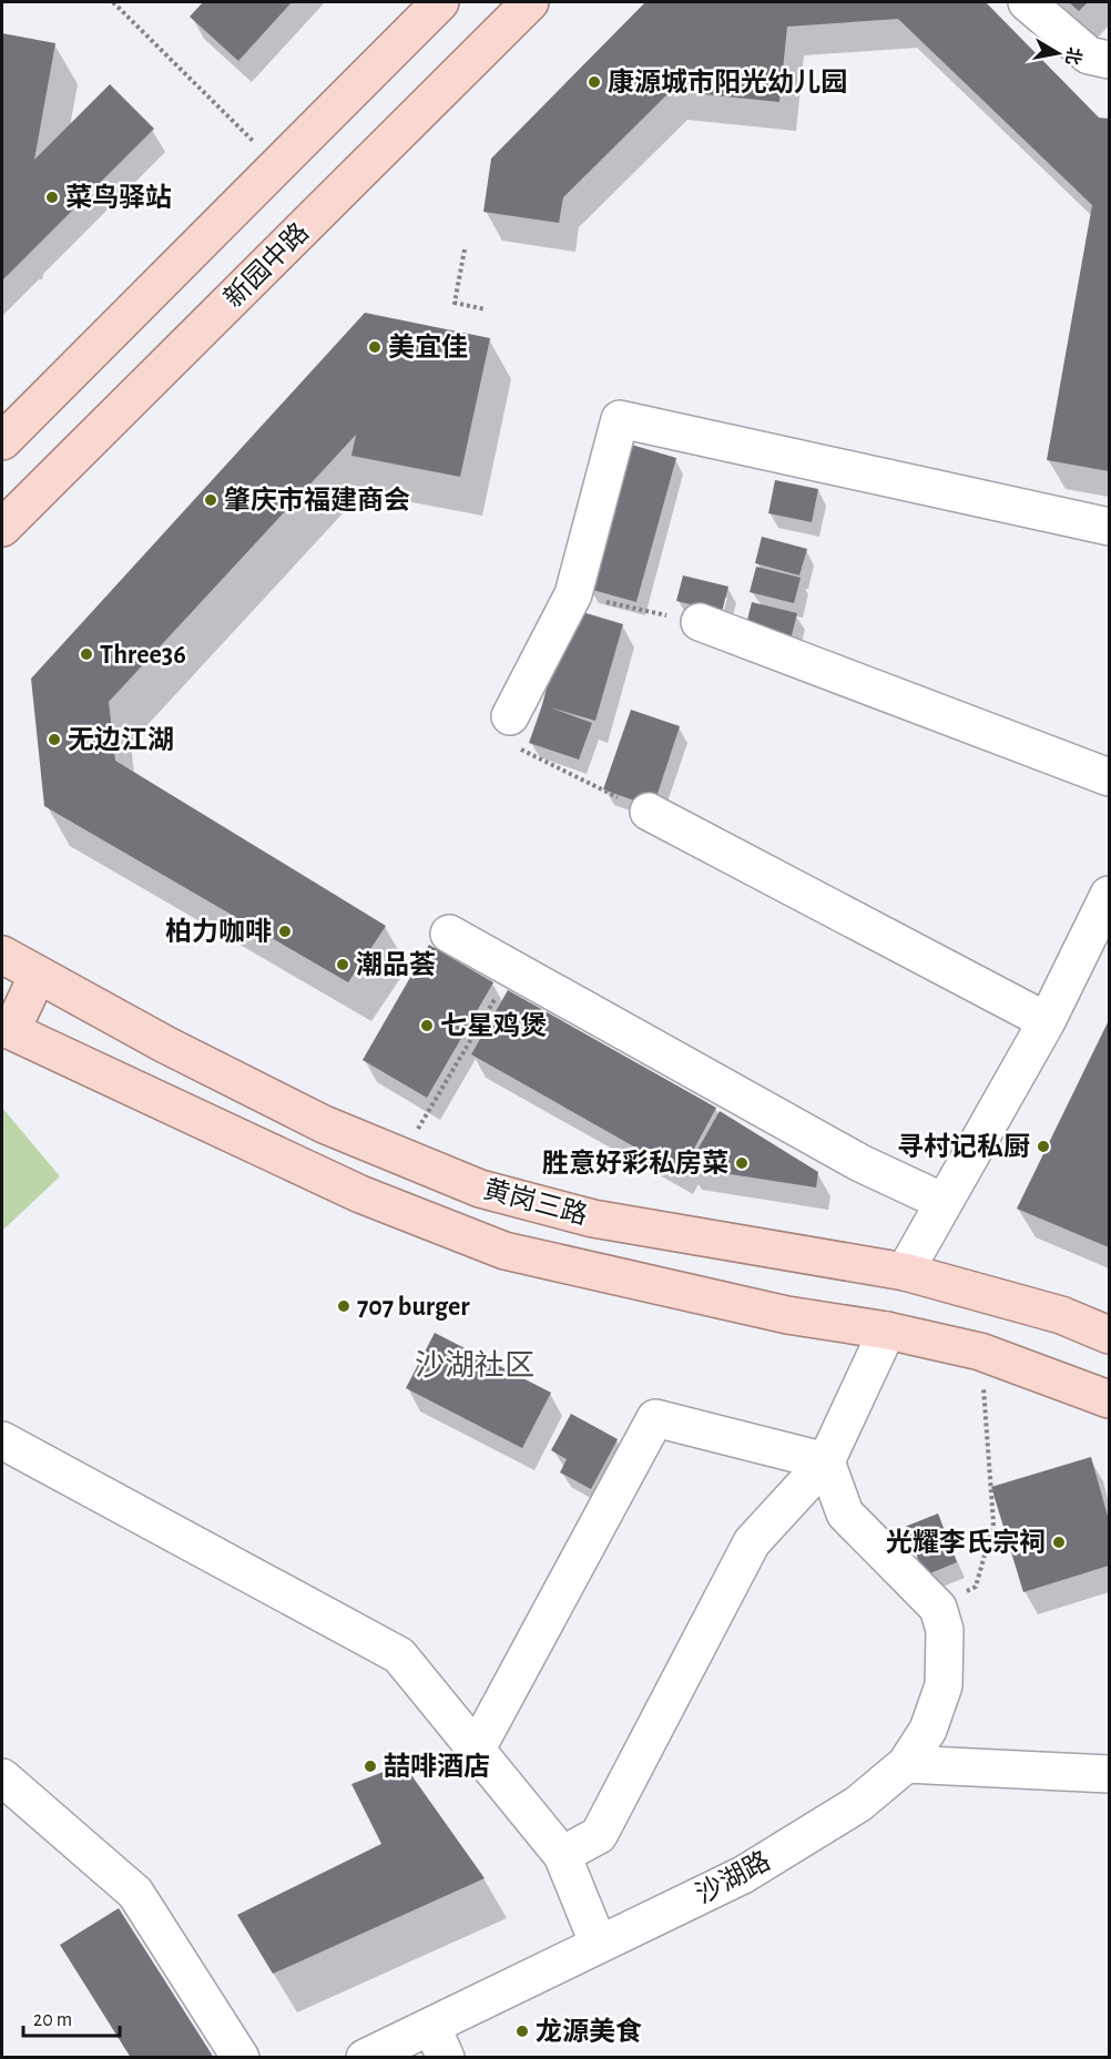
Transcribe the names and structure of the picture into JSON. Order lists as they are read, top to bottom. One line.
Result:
{"streets":{"main road":["新园中路","黄岗三路"],"street":["沙湖路"]},"districts":["沙湖社区"],"places":["康源城市阳光幼儿园","菜鸟驿站","美宜佳","肇庆市福建商会","Three36","无边江湖","柏力咖啡","潮品荟","七星鸡煲","寻村记私厨","胜意好彩私房菜","707 burger","光耀李氏宗祠","喆啡酒店","龙源美食"],"scale_bar":"20 m","north":"right"}
